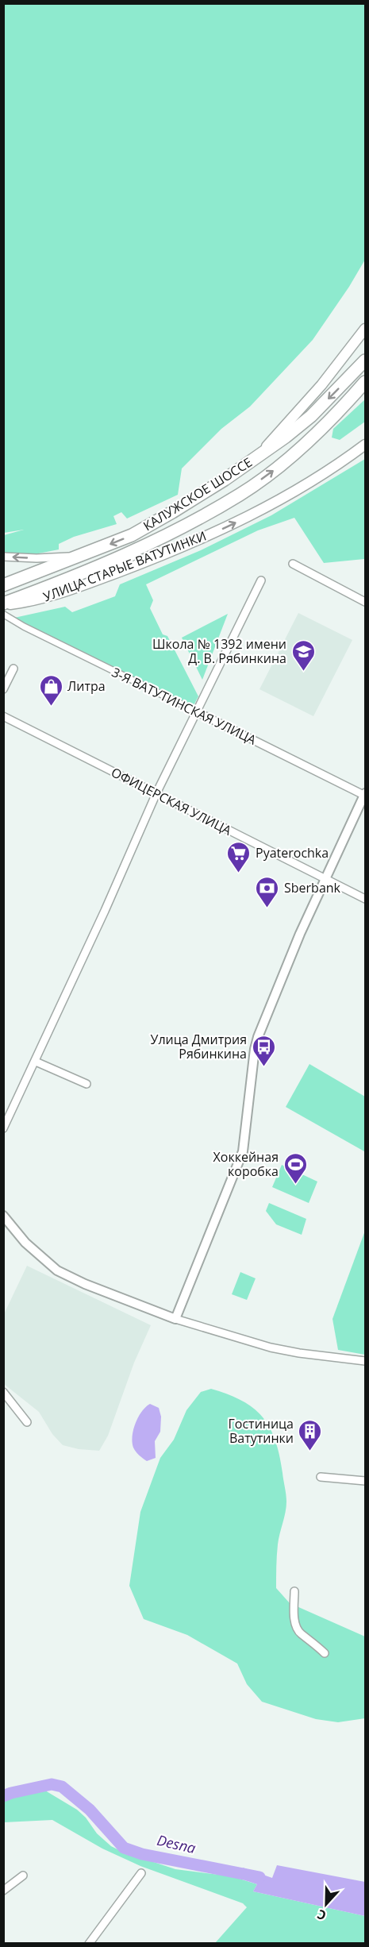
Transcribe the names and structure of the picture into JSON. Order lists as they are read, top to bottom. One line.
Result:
{"streets":{"highway":["КАЛУЖСКОЕ ШОССЕ"],"main road":["УЛИЦА СТАРЫЕ ВАТУТИНКИ"],"street":["3-Я ВАТУТИНСКАЯ УЛИЦА","ОФИЦЕРСКАЯ УЛИЦА"]},"crossings":[["КАЛУЖСКОЕ ШОССЕ","УЛИЦА СТАРЫЕ ВАТУТИНКИ"]],"water":["Desna"],"places":{"school or university":["Школа № 1392 имени Д. В. Рябинкина"],"shop":["Литра"],"supermarket":["Pyaterochka"],"bank":["Sberbank"],"bus stop":["Улица Дмитрия Рябинкина"],"sports":["Хоккейная коробка"],"building":["Гостиница Ватутинки"]},"north":"bottom"}
